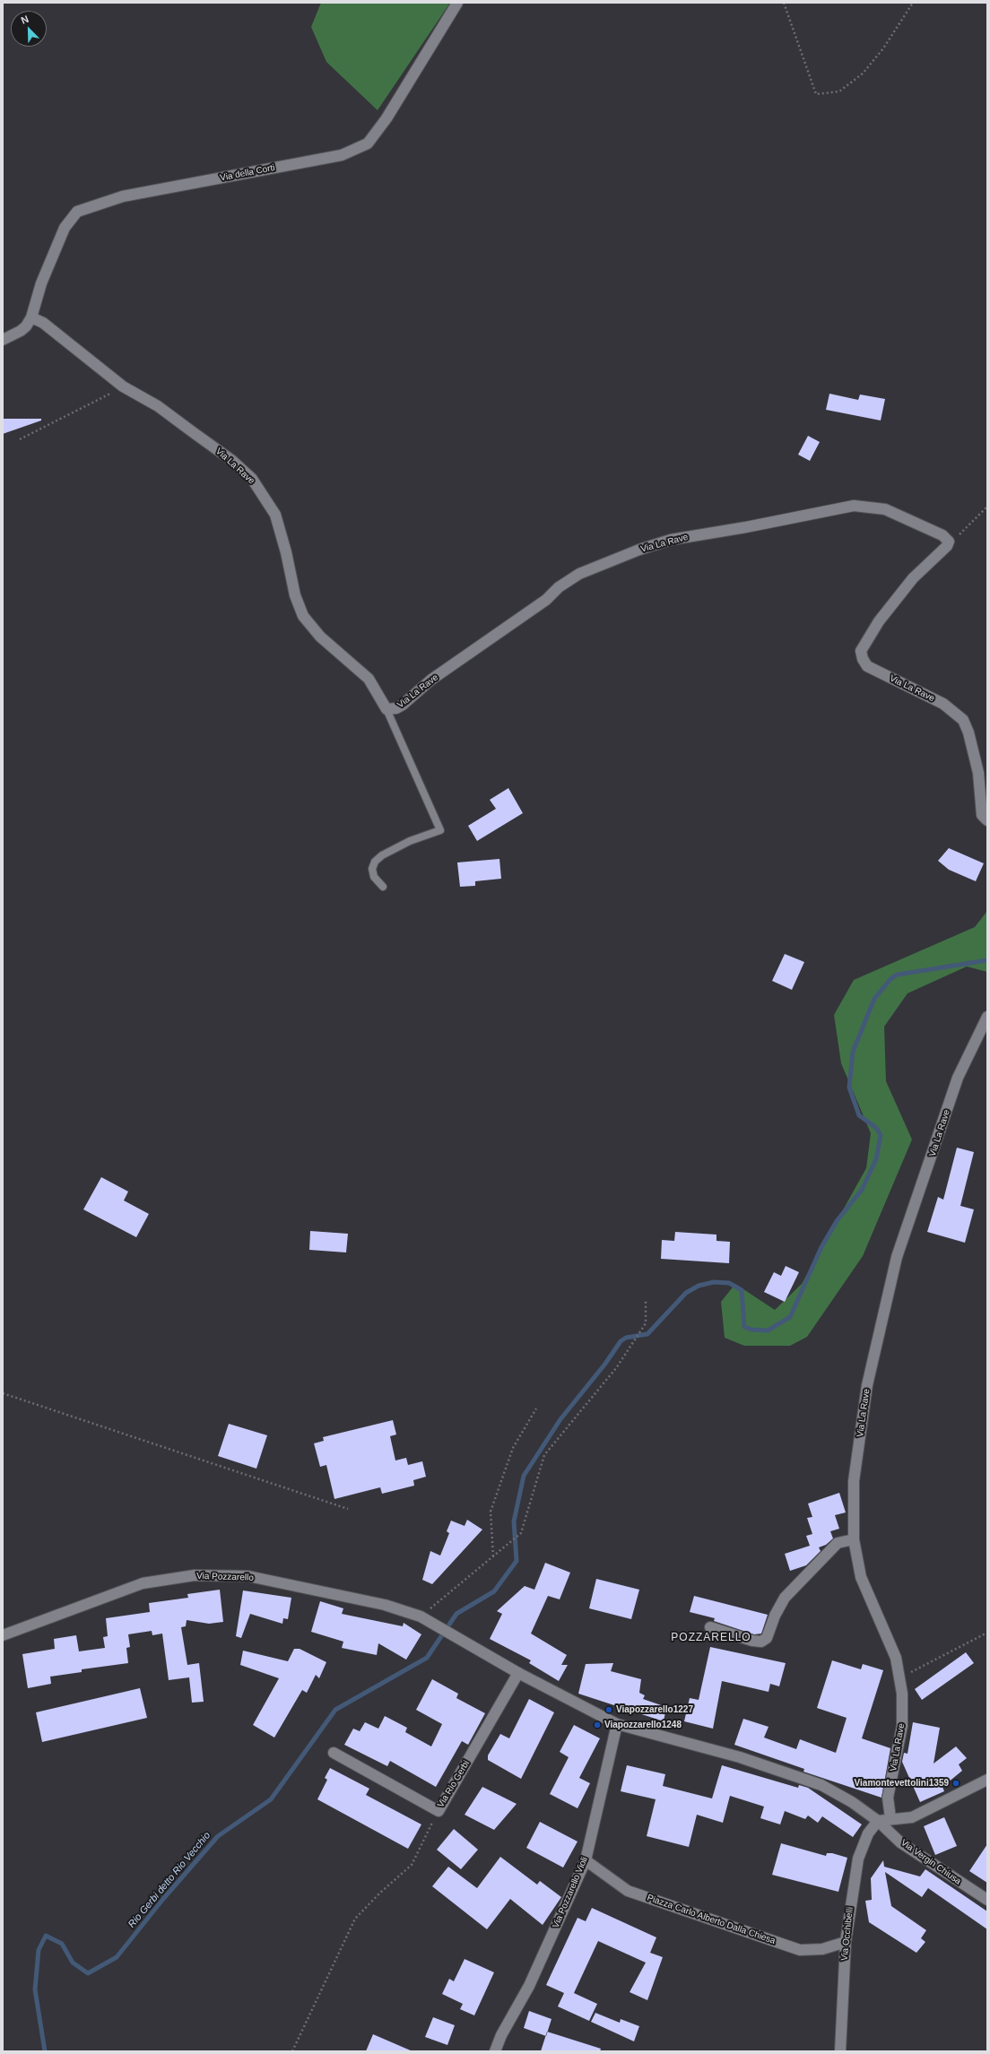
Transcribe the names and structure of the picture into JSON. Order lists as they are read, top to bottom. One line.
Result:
{"streets":{"street":["Via della Corti","Via La Rave","Via Pozzarello","Via Rio Gerbi","Via Vergin Chiusa","Via Pozzarello Violi","Piazza Carlo Alberto Dalla Chiesa","Via Occhibelli"]},"crossings":[["Via della Corti","Via La Rave"],["Via Pozzarello","Via Rio Gerbi"],["Via Pozzarello","Via Vergin Chiusa"],["Via Pozzarello","Via Pozzarello Violi"],["Via Vergin Chiusa","Via Pozzarello Violi"],["Via Vergin Chiusa","Via Occhibelli"],["Via Pozzarello Violi","Piazza Carlo Alberto Dalla Chiesa"],["Piazza Carlo Alberto Dalla Chiesa","Via Occhibelli"]],"districts":["POZZARELLO"],"water":["Rio Gerbi detto Rio Vecchio"],"places":["Viapozzarello1227","Viapozzarello1248","Viamontevettolini1359"],"north":"top left"}
